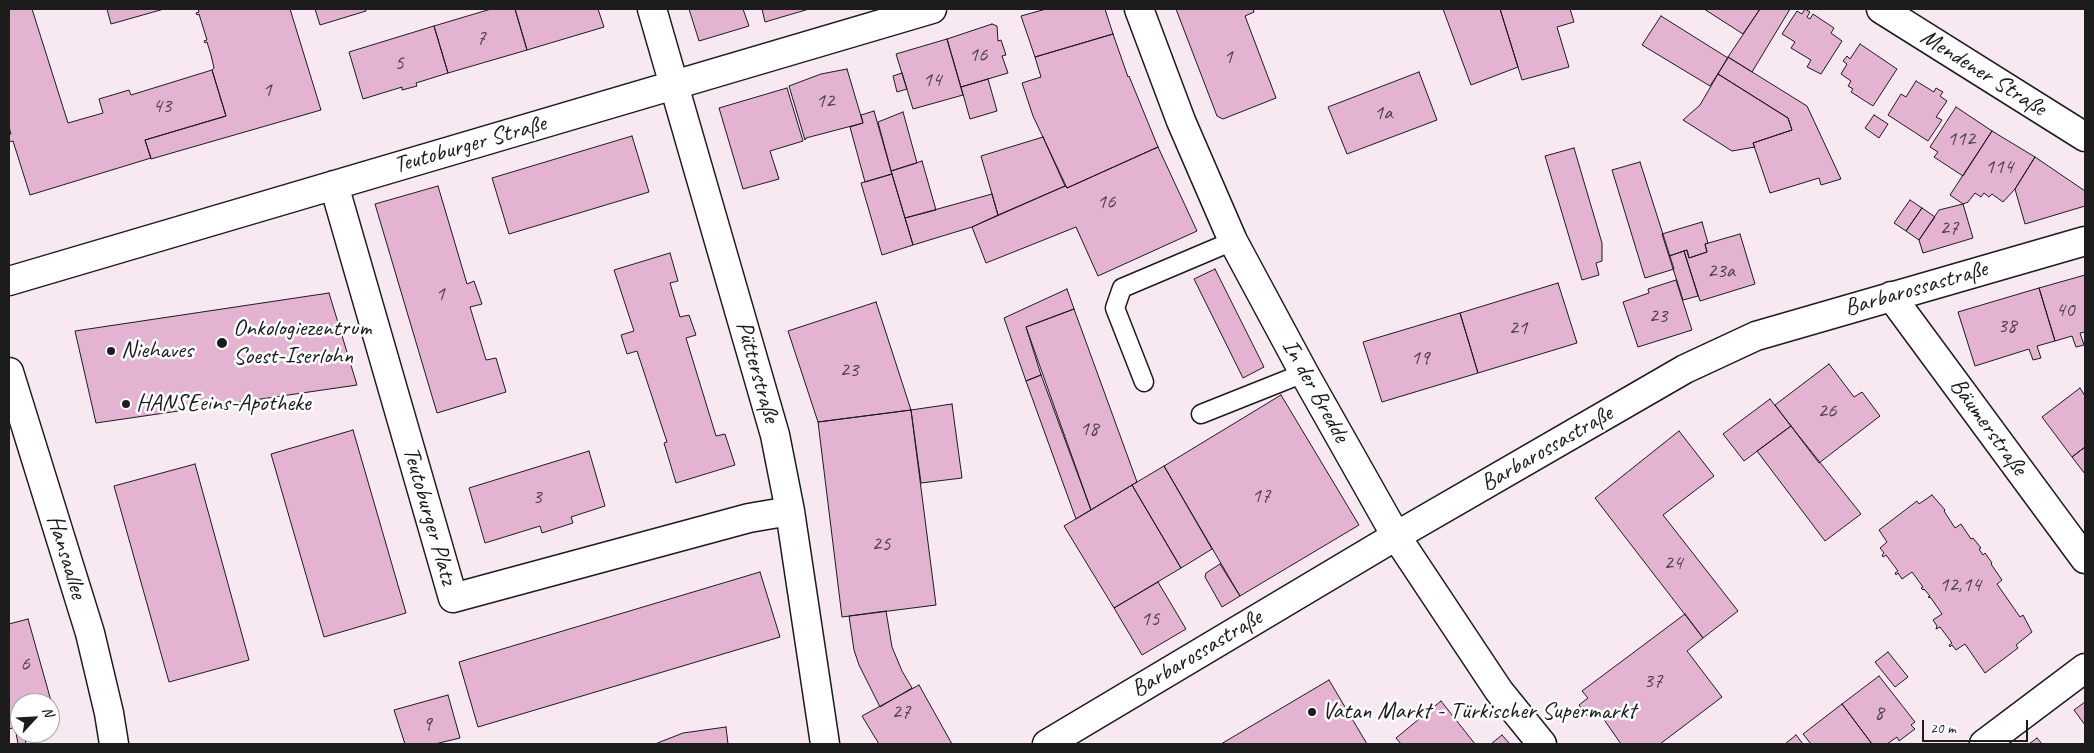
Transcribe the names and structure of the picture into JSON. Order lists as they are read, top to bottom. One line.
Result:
{"streets":{"street":["Mendener Straße","Teutoburger Straße","Barbarossastraße","Pütterstraße","In der Bredde","Bäumerstraße","Teutoburger Platz","Hansaallee"]},"crossings":[["Teutoburger Straße","Pütterstraße"],["Teutoburger Straße","Teutoburger Platz"],["Barbarossastraße","In der Bredde"],["Barbarossastraße","Bäumerstraße"],["Pütterstraße","Teutoburger Platz"]],"places":["Onkologiezentrum Soest-Iserlohn","Niehaves","HANSEeins-Apotheke","Vatan Markt - Türkischer Supermarkt"],"house_numbers":["7","16","1","5","14","1","12","43","1a","112","114","16","27","23a","1","40","23","38","21","19","23","26","18","17","3","25","24","12,14","15","6","37","27","8","9"],"scale_bar":"20 m","north":"top right"}
